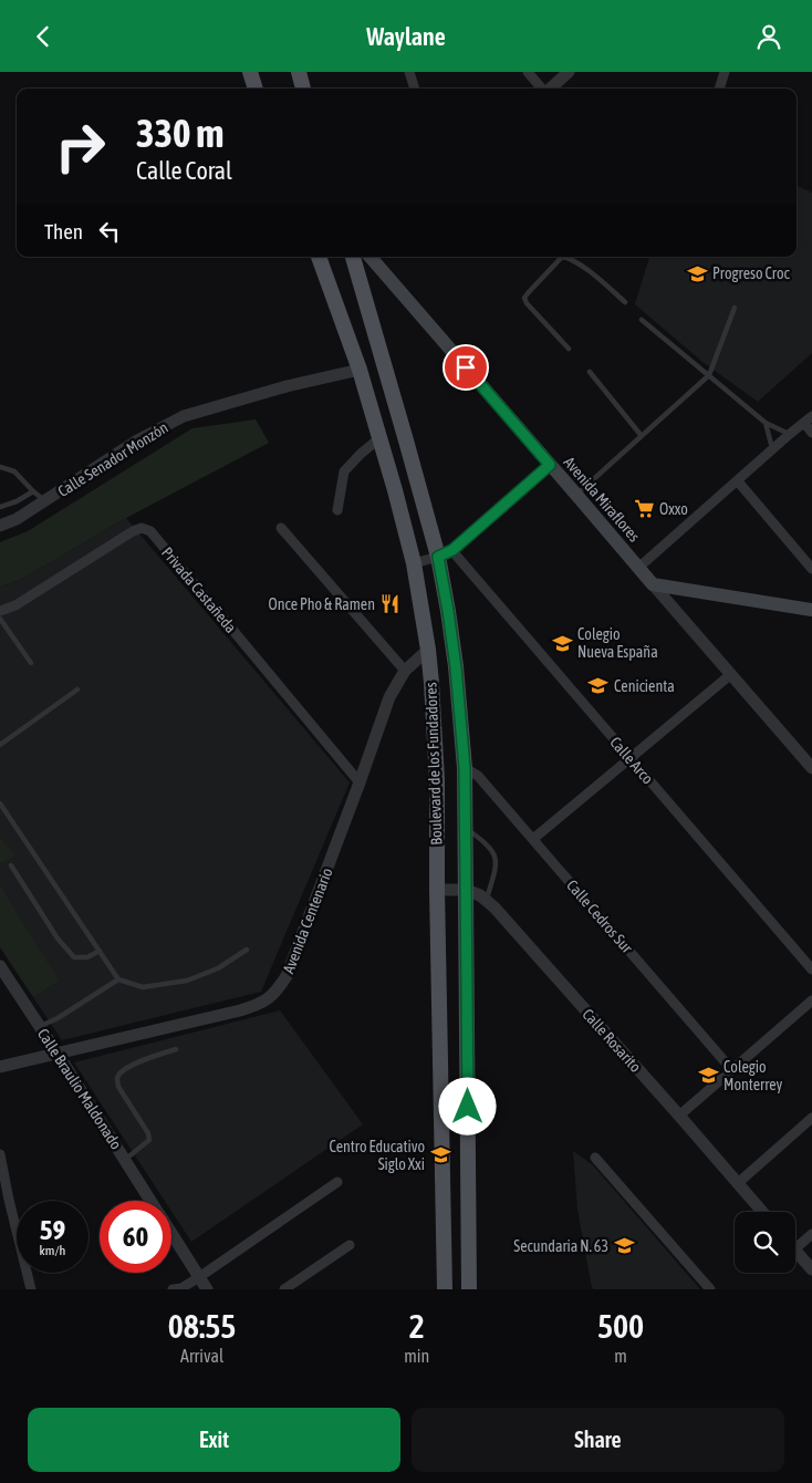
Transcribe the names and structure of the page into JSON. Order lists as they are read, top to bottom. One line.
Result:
{"streets":{"main road":["Avenida Miraflores","Boulevard de los Fundadores"],"street":["Calle Senador Monzón","Privada Castañeda","Calle Arco","Calle Cedros Sur","Avenida Centenario","Calle Rosarito","Calle Braulio Maldonado"]},"crossings":[["Calle Senador Monzón","Boulevard de los Fundadores"],["Privada Castañeda","Avenida Centenario"],["Calle Arco","Boulevard de los Fundadores"],["Boulevard de los Fundadores","Calle Cedros Sur"],["Boulevard de los Fundadores","Avenida Centenario"],["Boulevard de los Fundadores","Calle Rosarito"],["Avenida Centenario","Calle Braulio Maldonado"]],"places":{"school or university":["Progreso Croc","Colegio Nueva España","Cenicienta","Colegio Monterrey","Centro Educativo Siglo Xxi","Secundaria N. 63"],"supermarket":["Oxxo"],"restaurant":["Once Pho & Ramen"]},"page":{"header":"Waylane","turn":["330 m","Calle Coral"],"then":"Then","speed":"59 km/h","limit":"60","eta":["08:55","Arrival","2","min","500","m"],"buttons":["Exit","Share"]}}
